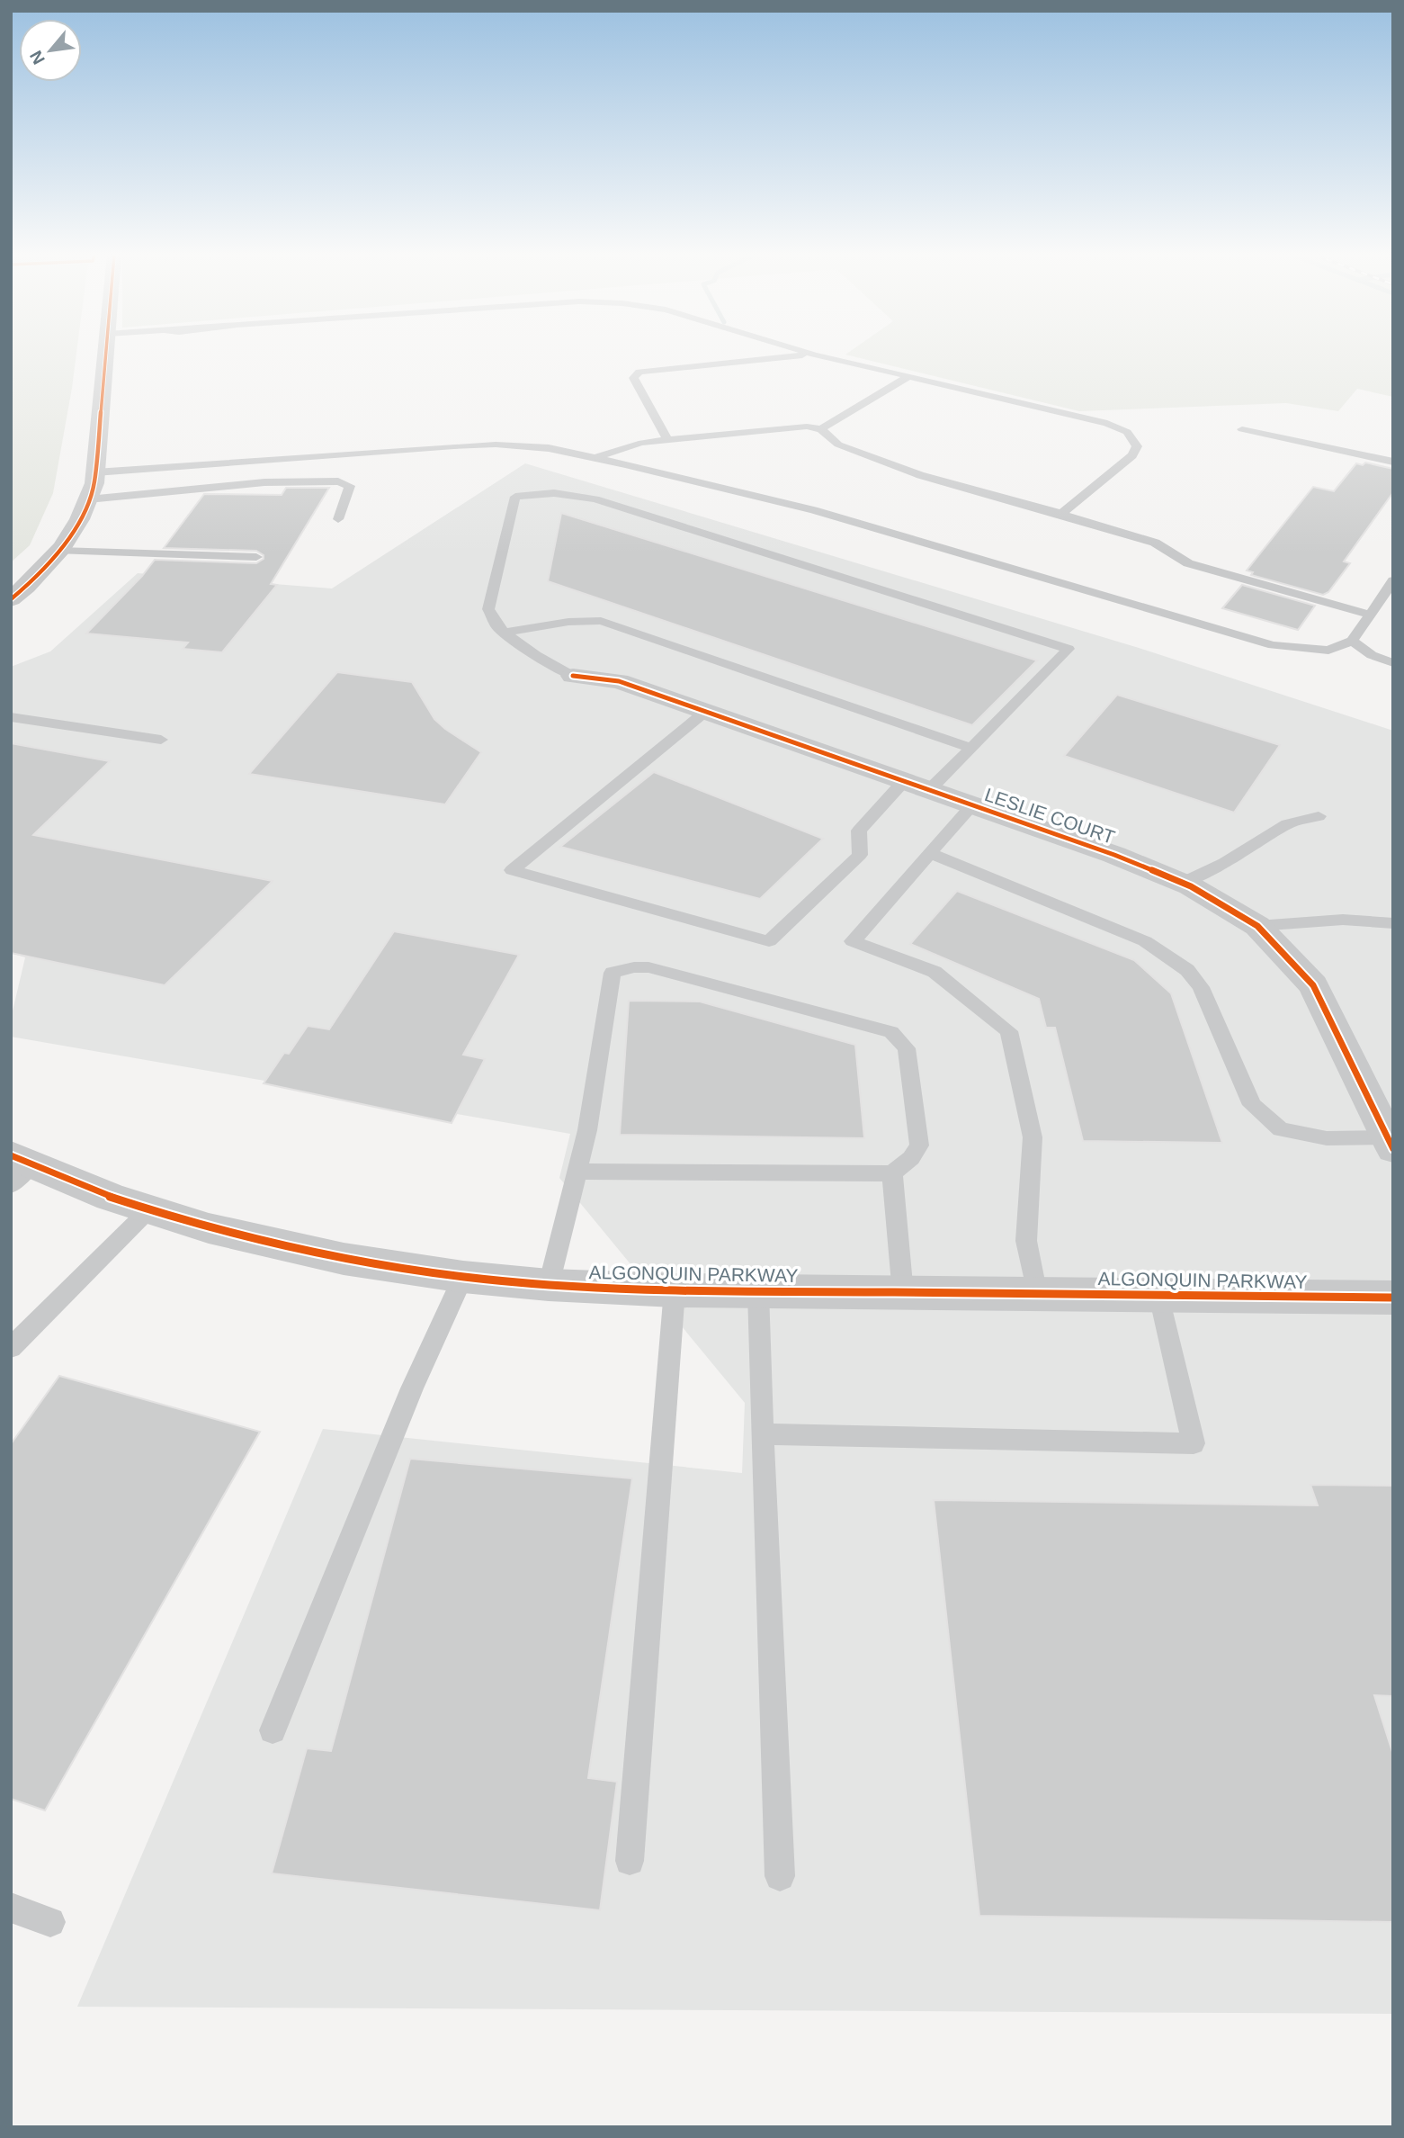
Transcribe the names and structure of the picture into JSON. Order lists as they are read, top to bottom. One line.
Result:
{"streets":{"street":["LESLIE COURT","ALGONQUIN PARKWAY"]},"north":"bottom left"}
